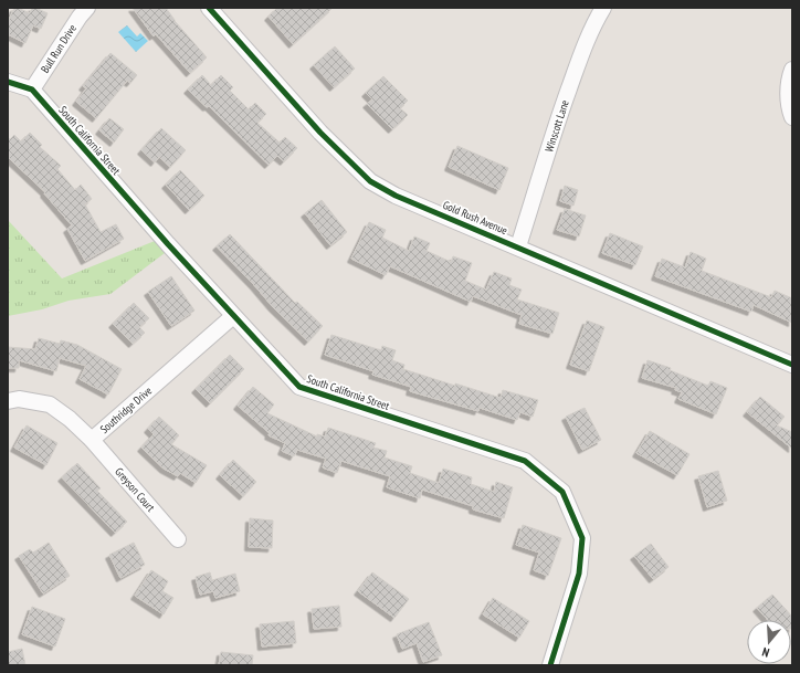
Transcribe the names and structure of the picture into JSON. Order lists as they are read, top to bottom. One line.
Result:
{"streets":{"street":["Bull Run Drive","Winscott Lane","South California Street","Gold Rush Avenue","Southridge Drive","Greyson Court"]},"crossings":[["Bull Run Drive","South California Street"],["Winscott Lane","Gold Rush Avenue"],["South California Street","Southridge Drive"],["Southridge Drive","Greyson Court"]],"north":"bottom"}
